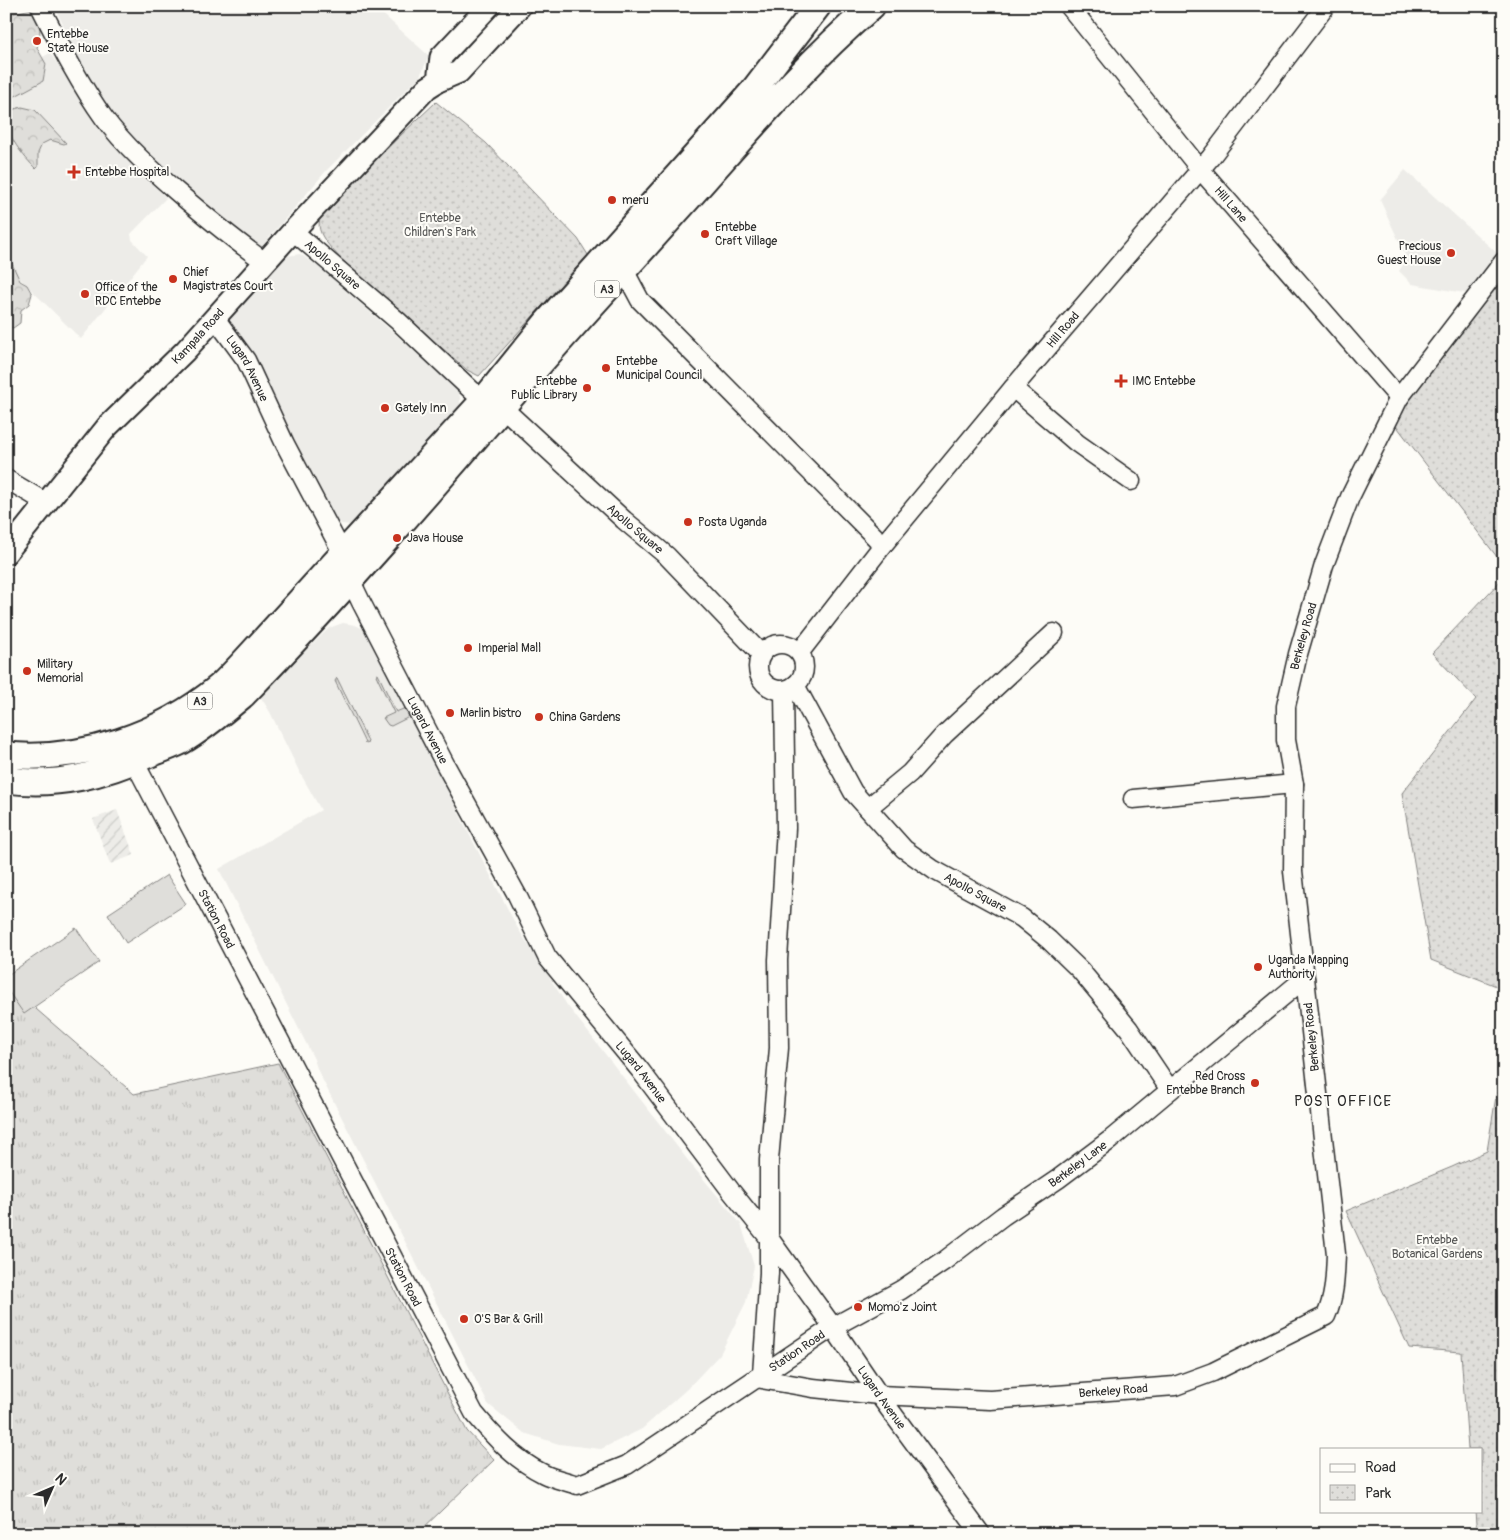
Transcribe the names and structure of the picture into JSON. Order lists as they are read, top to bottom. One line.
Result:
{"streets":{"highway":["A3"],"main road":["Kampala Road"],"street":["Hill Lane","Apollo Square","Hill Road","Lugard Avenue","Berkeley Road","Station Road","Berkeley Lane"]},"crossings":[["Hill Lane","Hill Road"],["Hill Lane","Berkeley Road"],["Apollo Square","A3"],["Apollo Square","Hill Road"],["Apollo Square","Kampala Road"],["Apollo Square","Berkeley Lane"],["A3","Lugard Avenue"],["A3","Station Road"],["Kampala Road","Lugard Avenue"],["Lugard Avenue","Berkeley Road"],["Lugard Avenue","Station Road"],["Lugard Avenue","Berkeley Lane"],["Berkeley Road","Station Road"],["Berkeley Road","Berkeley Lane"],["Station Road","Berkeley Lane"]],"districts":["POST OFFICE"],"parks":["Entebbe Children's Park","Entebbe Botanical Gardens"],"places":{"other":["Entebbe State House","meru","Entebbe Craft Village","Precious Guest House","Chief Magistrates Court","Office of the RDC Entebbe","Entebbe Municipal Council","Entebbe Public Library","Gately Inn","Posta Uganda","Java House","Imperial Mall","Military Memorial","Marlin bistro","China Gardens","Uganda Mapping Authority","Red Cross Entebbe Branch","Momo'z Joint","O'S Bar & Grill"],"health":["Entebbe Hospital","IMC Entebbe"]},"legend":["Road","Park"],"north":"top right"}
